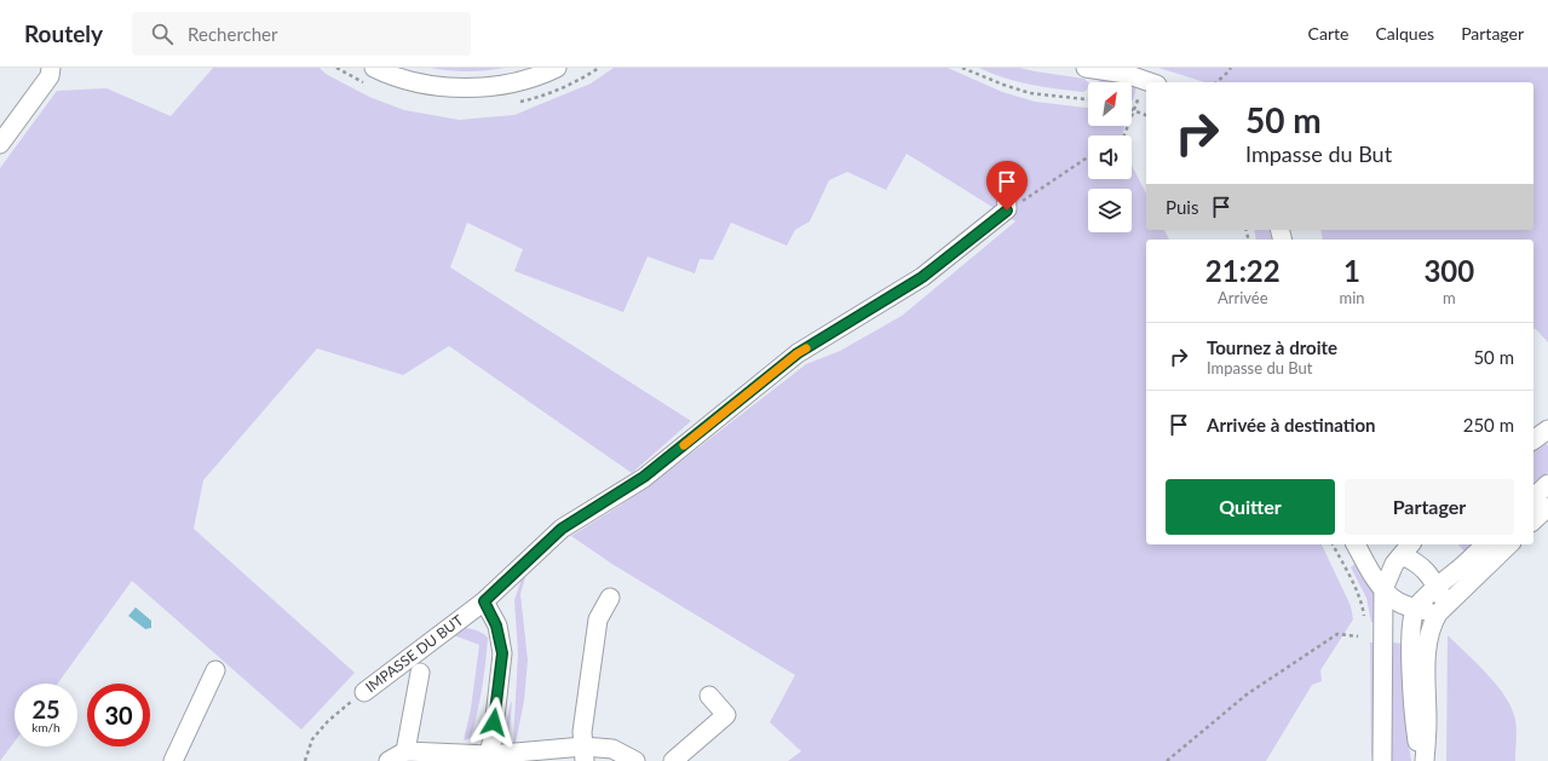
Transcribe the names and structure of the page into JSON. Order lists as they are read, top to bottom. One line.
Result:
{"streets":{"street":["IMPASSE DU BUT"]},"north":"top right","page":{"header":"Routely","search":"Rechercher","nav":["Carte","Calques","Partager"],"turn":["50 m","Impasse du But"],"then":"Puis","eta":["21:22","Arrivée","1","min","300","m"],"list":[{"name":"Tournez à droite","note":"Impasse du But","value":"50 m"},{"name":"Arrivée à destination","value":"250 m"}],"buttons":["Quitter","Partager"],"speed":"25 km/h","limit":"30"}}
